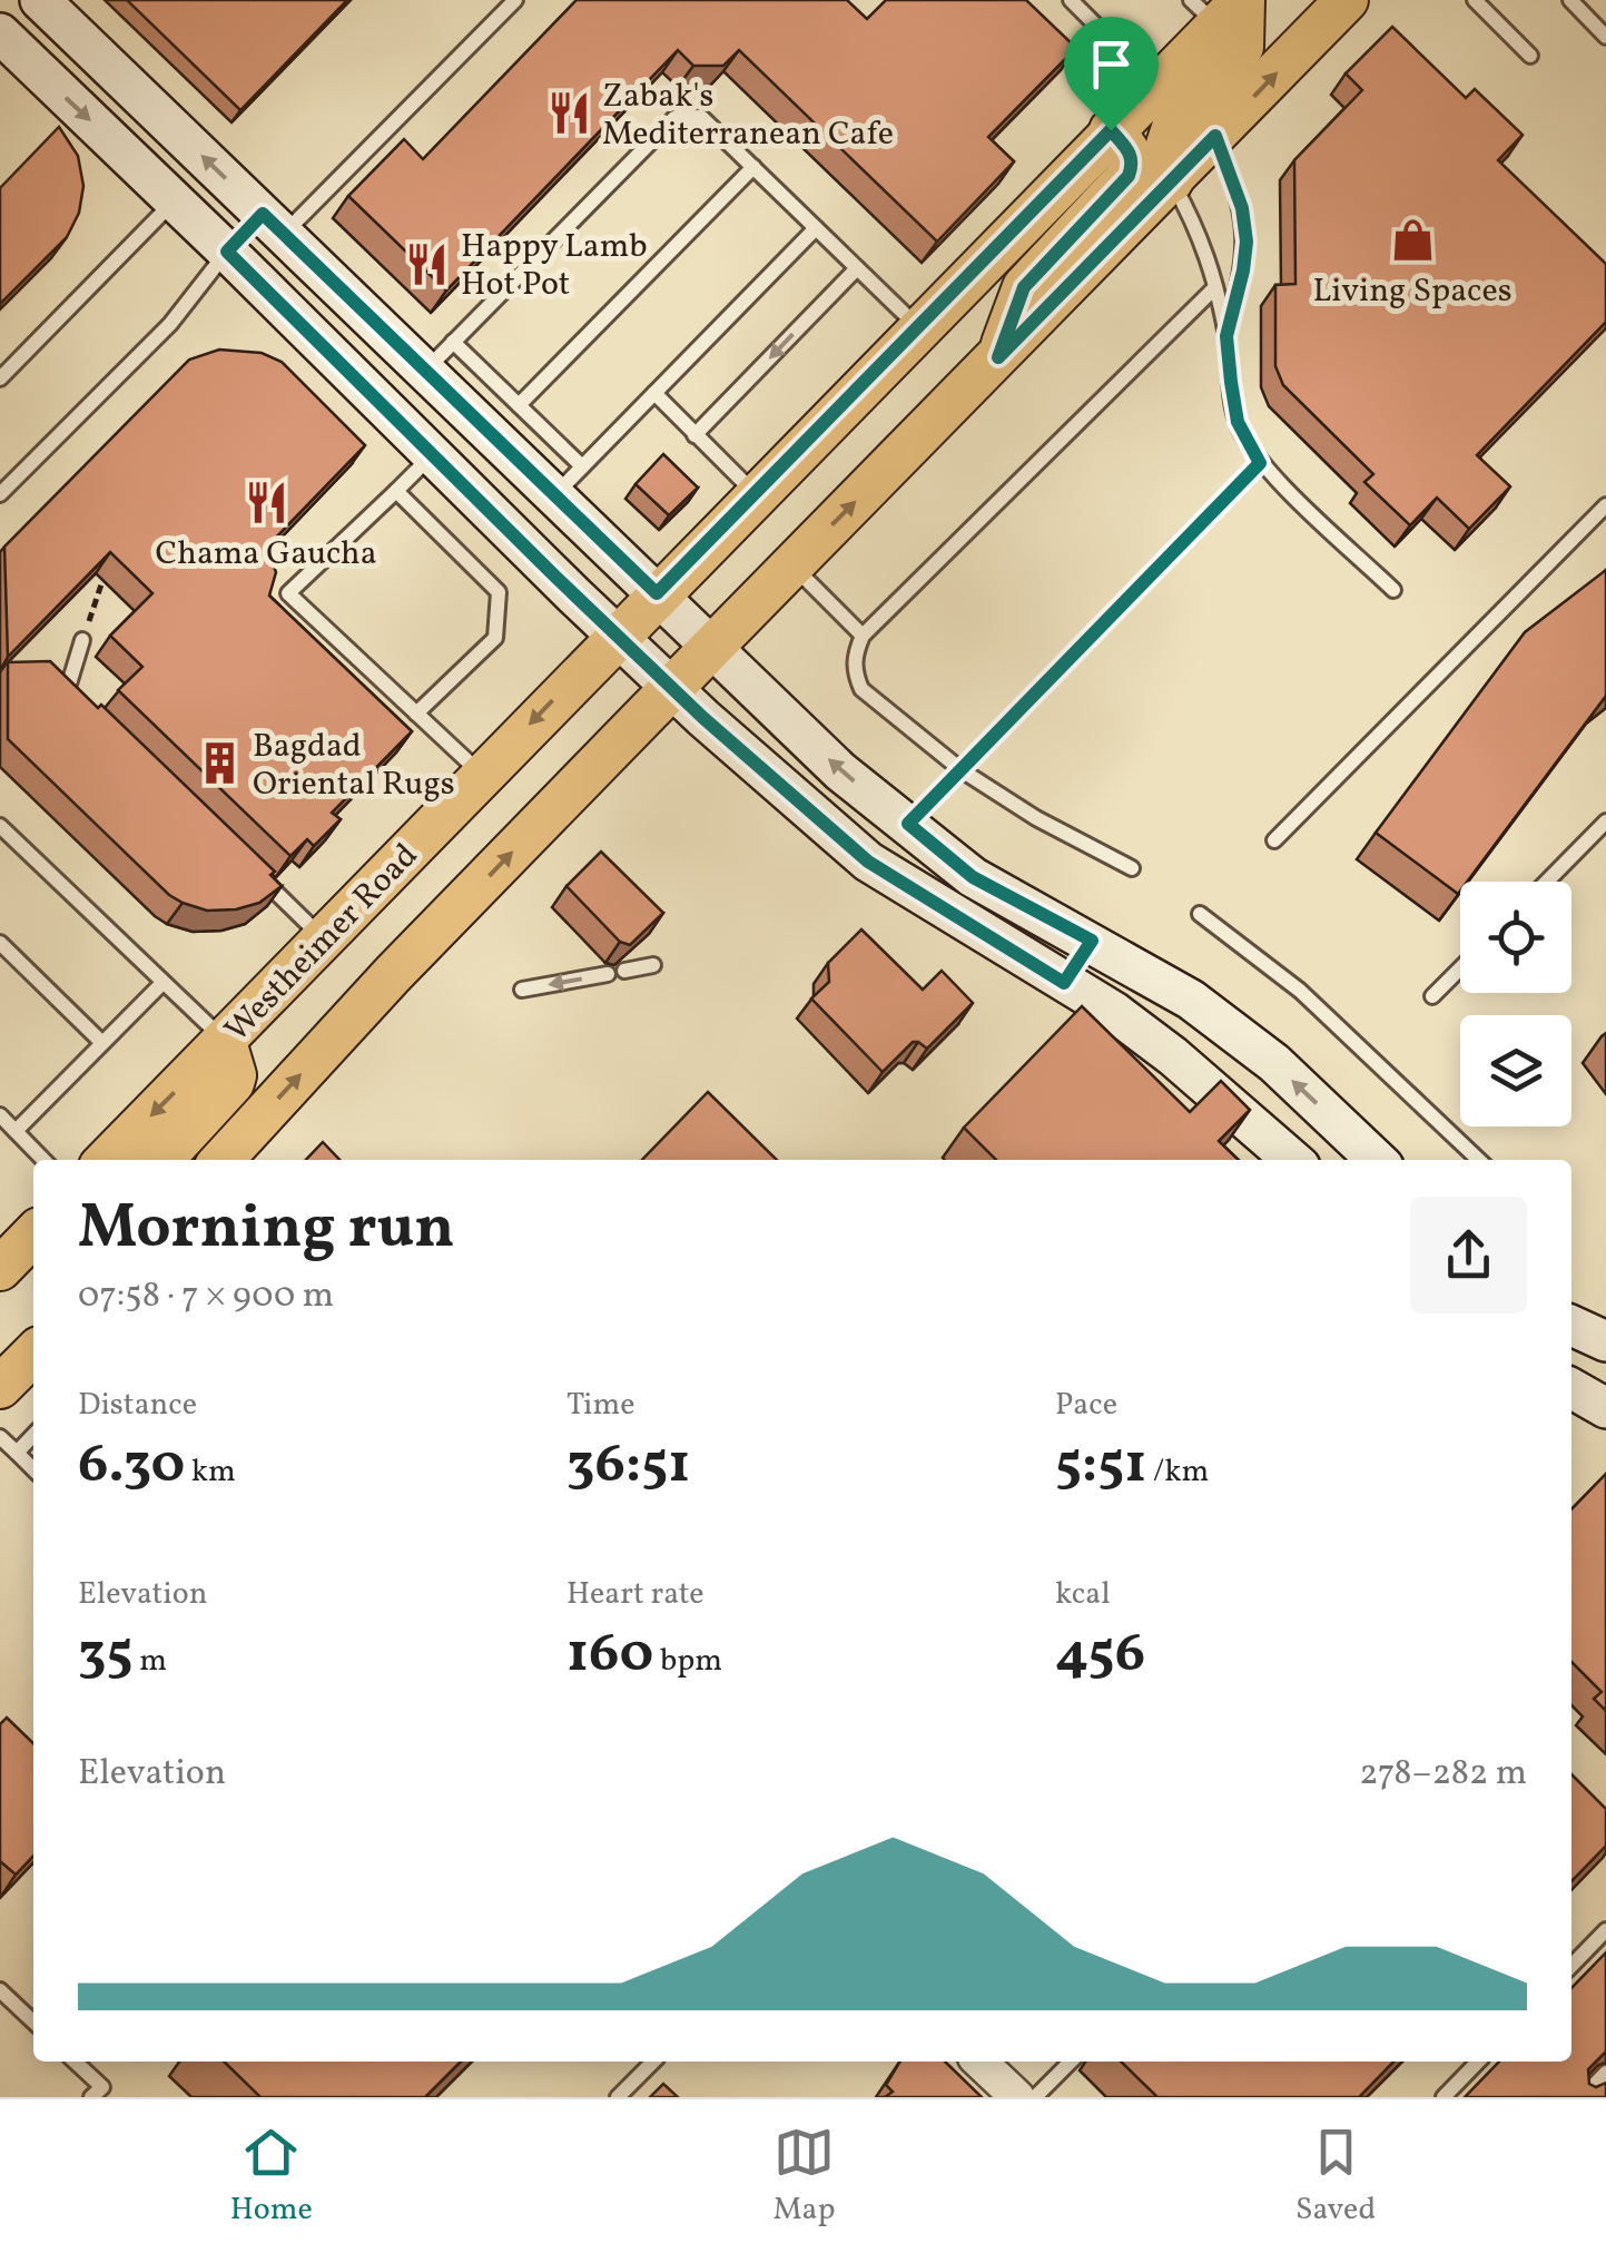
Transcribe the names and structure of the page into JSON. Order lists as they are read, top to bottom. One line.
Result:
{"streets":{"main road":["Westheimer Road"]},"places":{"restaurant":["Zabak's Mediterranean Cafe","Happy Lamb Hot Pot","Chama Gaucha"],"shop":["Living Spaces"],"building":["Bagdad Oriental Rugs"]},"page":{"heading":["Morning run","07:58 · 7 × 900 m"],"stats":[["Distance","6.30 km"],["Time","36:51"],["Pace","5:51 /km"],["Elevation","35 m"],["Heart rate","160 bpm"],["kcal","456"]],"chart":["Elevation","278–282 m"],"tabs":["Home","Map","Saved"]}}
